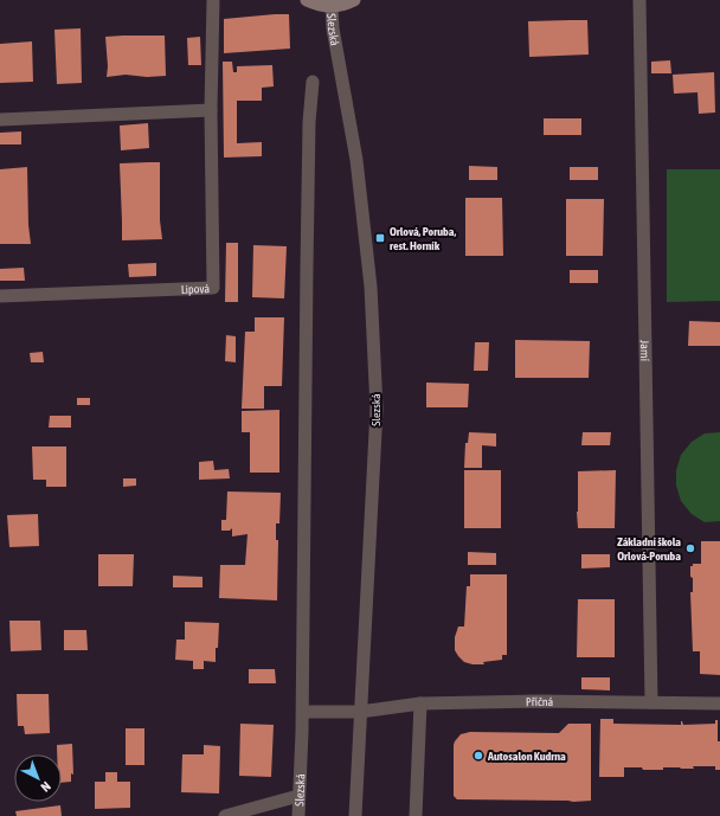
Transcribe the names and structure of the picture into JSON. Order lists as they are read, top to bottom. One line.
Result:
{"streets":{"street":["Slezská","Lipová","Jarní","Příčná"]},"crossings":[["Slezská","Příčná"],["Jarní","Příčná"]],"places":{"transit":["Orlová, Poruba, rest. Horník"],"other":["Základní škola Orlová-Poruba","Autosalon Kudrna"]},"north":"bottom right"}
